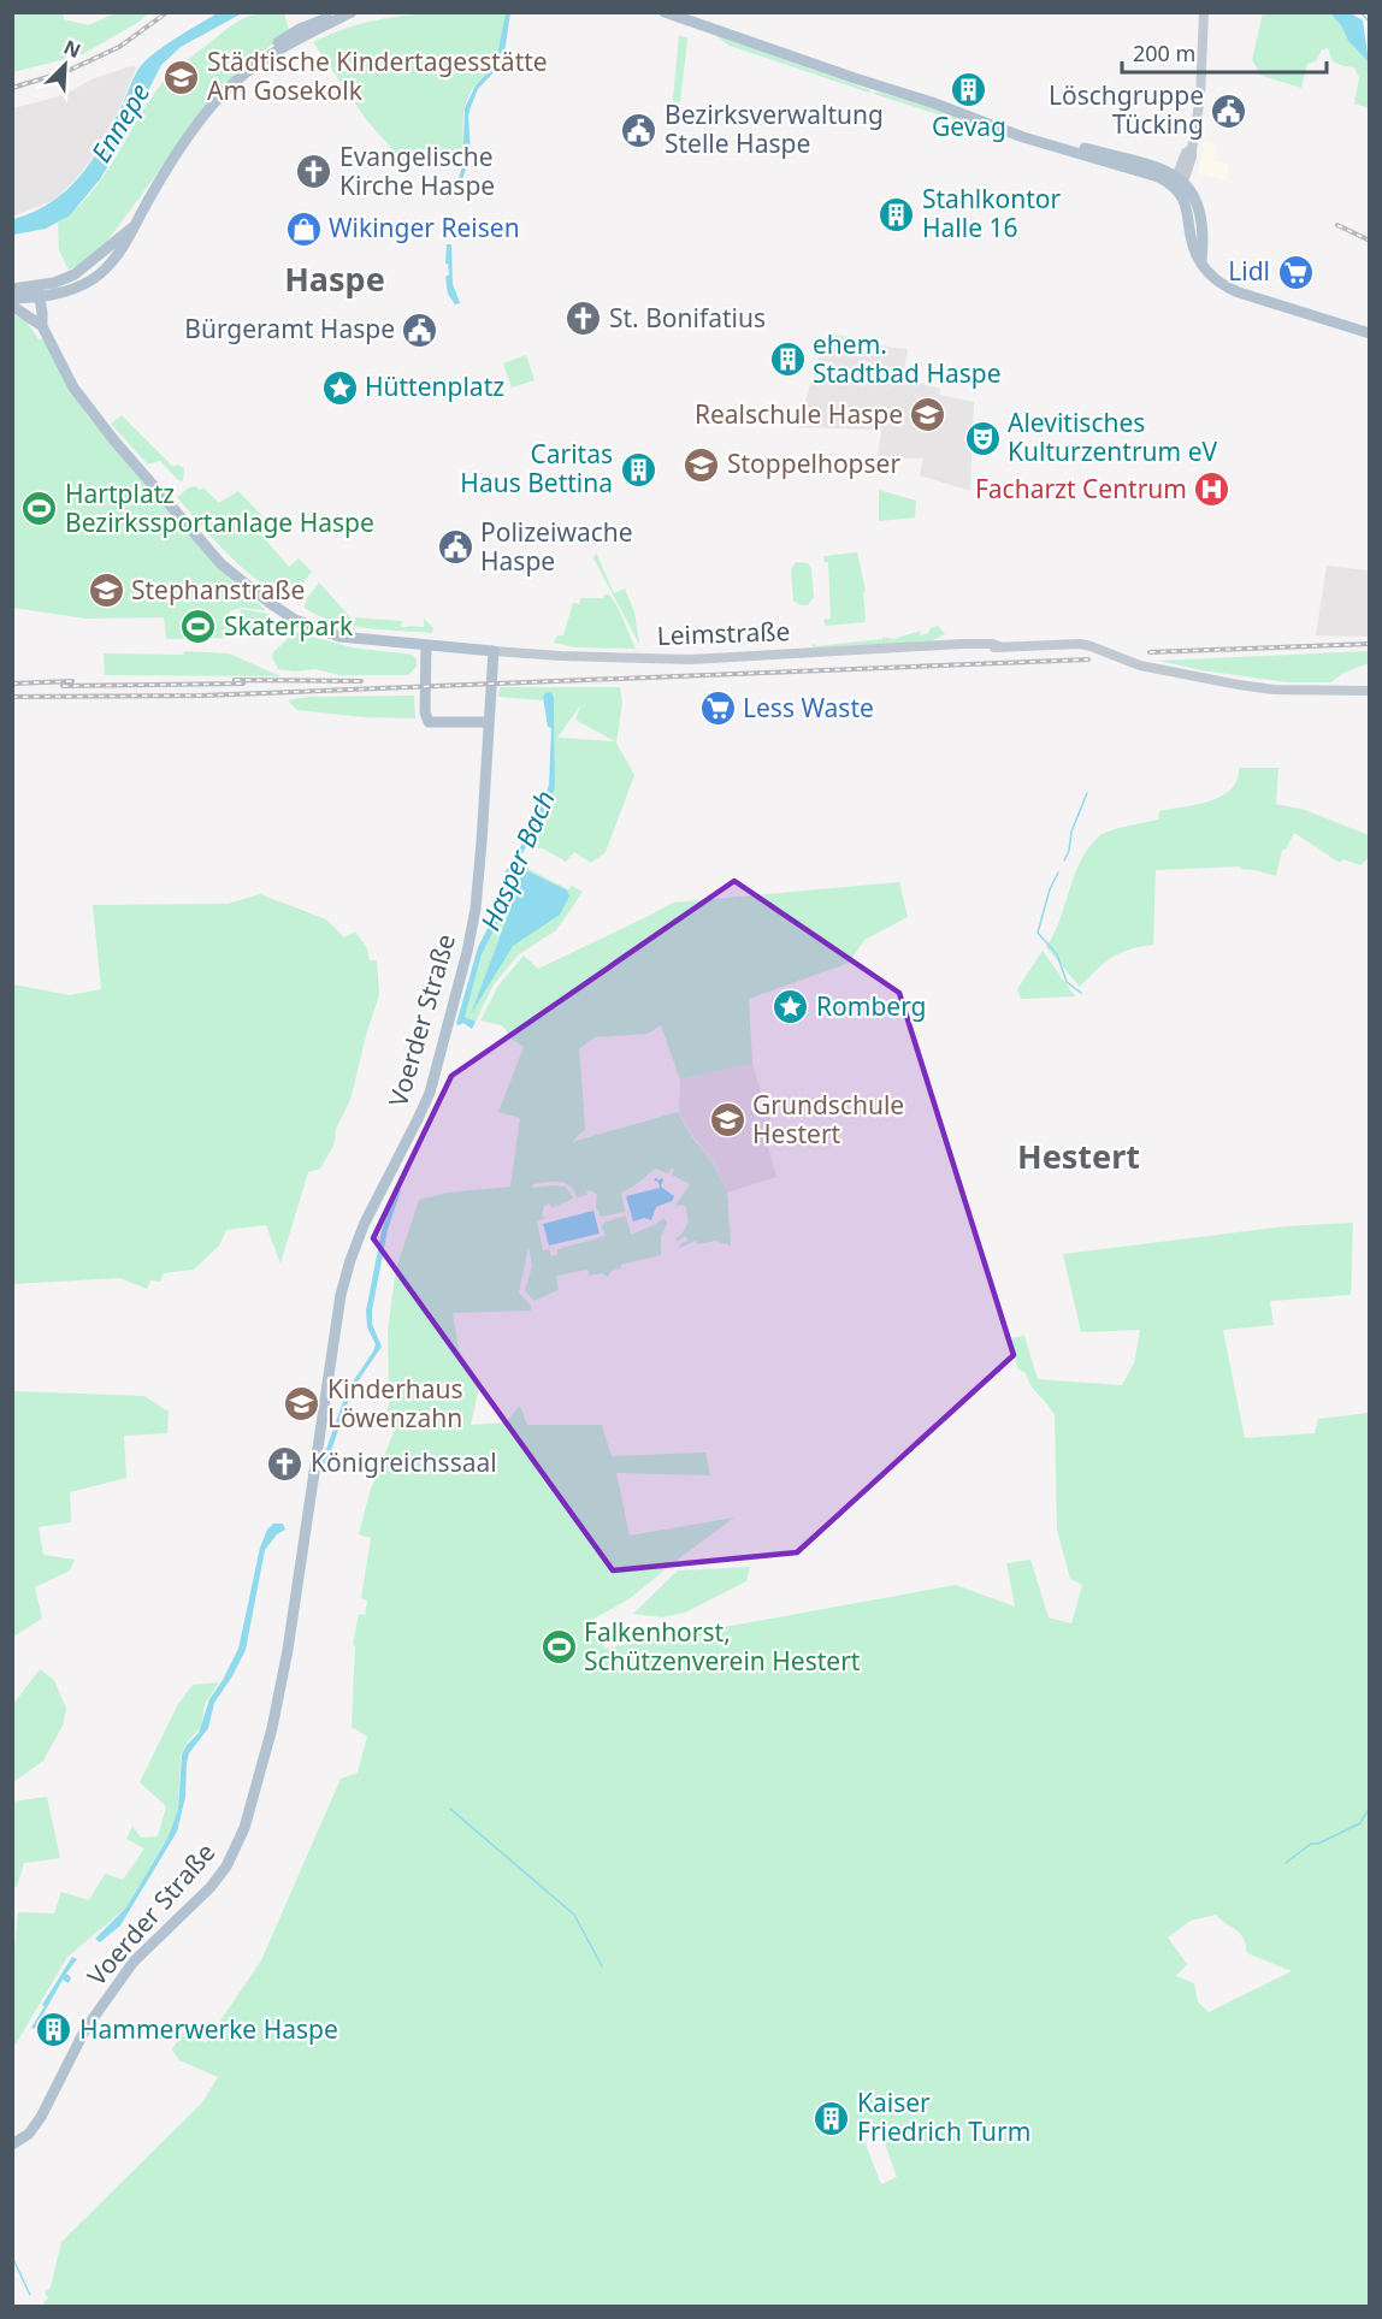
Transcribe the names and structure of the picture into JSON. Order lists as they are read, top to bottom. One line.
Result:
{"streets":{"main road":["Voerder Straße"],"street":["Leimstraße"]},"crossings":[["Leimstraße","Voerder Straße"]],"districts":["Haspe","Hestert"],"water":["Ennepe","Hasper Bach"],"places":{"school or university":["Städtische Kindertagesstätte Am Gosekolk","Realschule Haspe","Stoppelhopser","Stephanstraße","Grundschule Hestert","Kinderhaus Löwenzahn"],"building":["Gevag","Stahlkontor Halle 16","ehem. Stadtbad Haspe","Caritas Haus Bettina","Hammerwerke Haspe","Kaiser Friedrich Turm"],"public building":["Löschgruppe Tücking","Bezirksverwaltung Stelle Haspe","Bürgeramt Haspe","Polizeiwache Haspe"],"church":["Evangelische Kirche Haspe","St. Bonifatius","Königreichssaal"],"shop":["Wikinger Reisen"],"supermarket":["Lidl","Less Waste"],"place":["Hüttenplatz","Romberg"],"theatre":["Alevitisches Kulturzentrum eV"],"hospital":["Facharzt Centrum"],"sports":["Hartplatz Bezirkssportanlage Haspe","Skaterpark","Falkenhorst, Schützenverein Hestert"]},"scale_bar":"200 m","north":"top right"}
